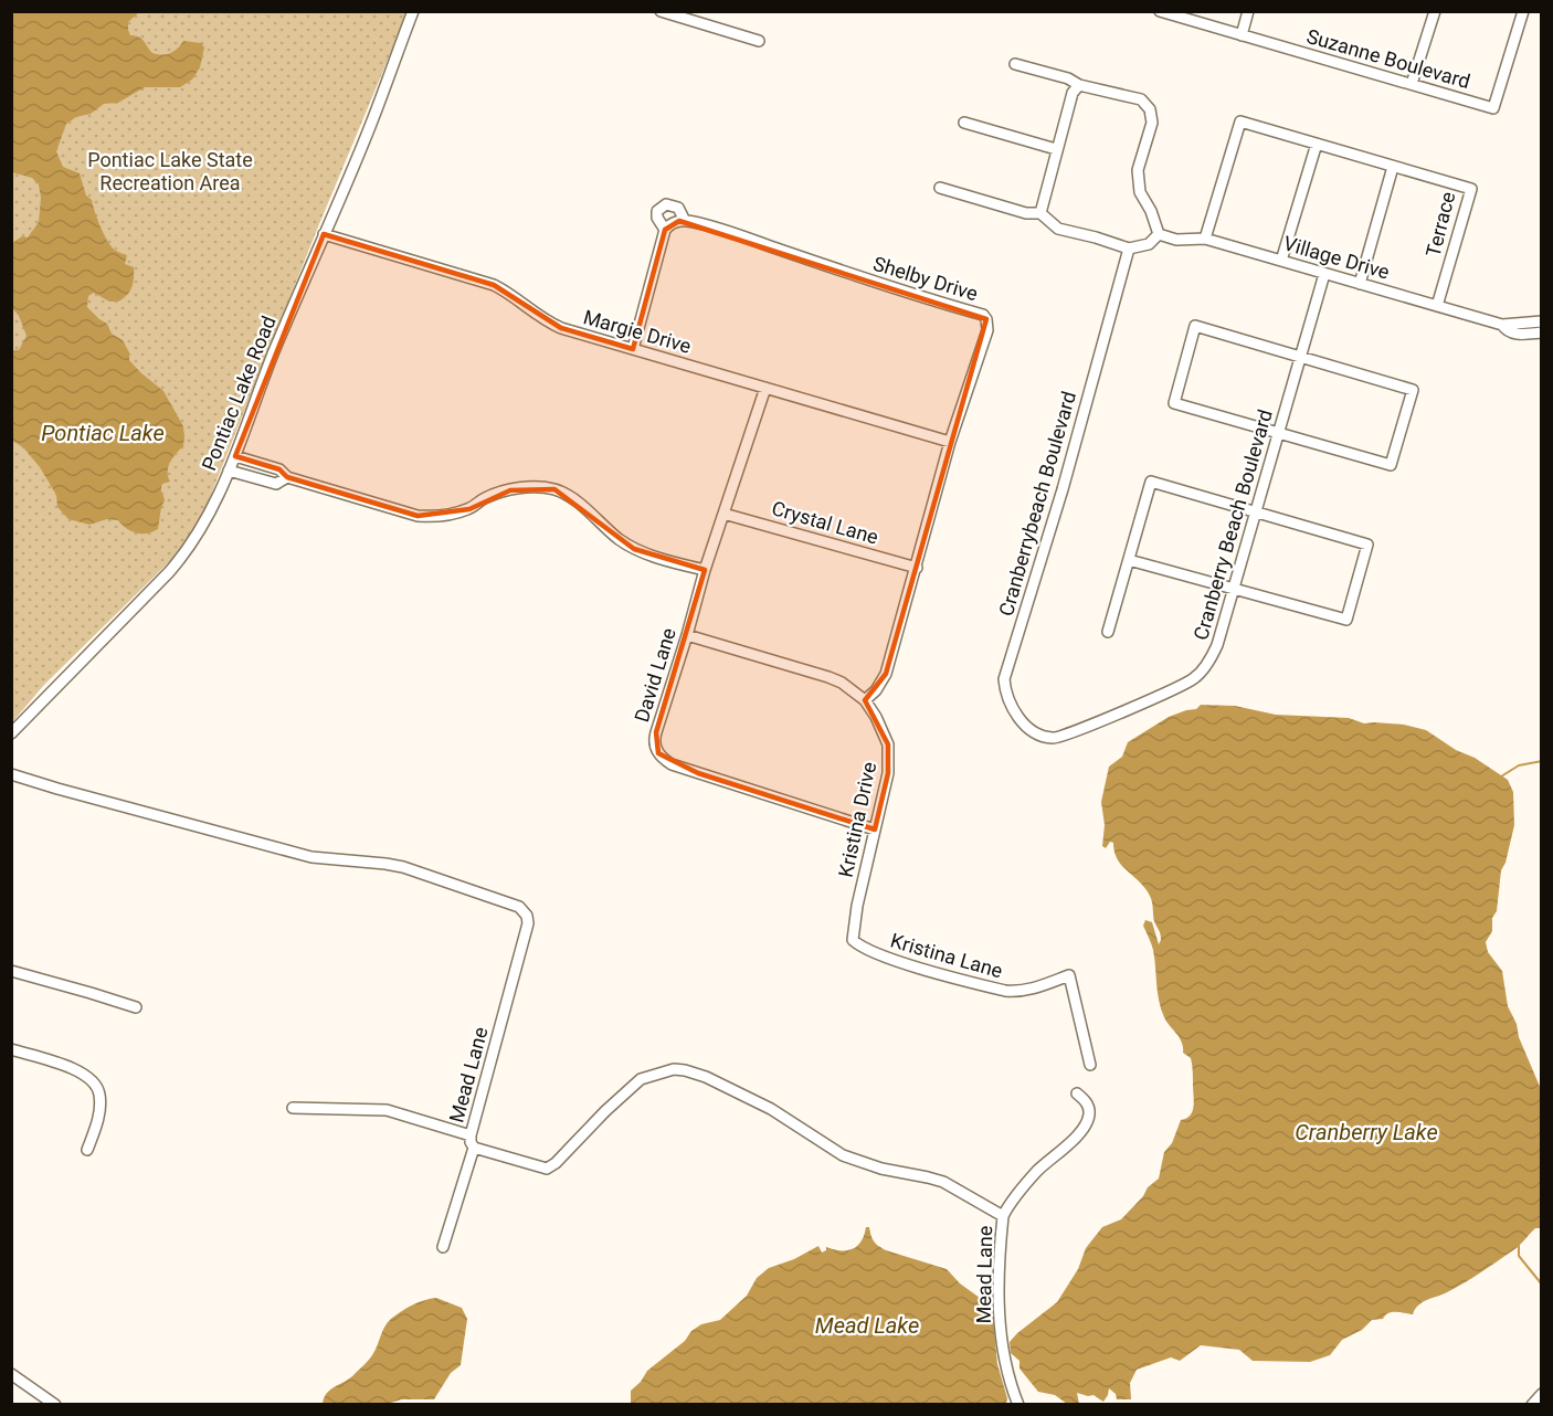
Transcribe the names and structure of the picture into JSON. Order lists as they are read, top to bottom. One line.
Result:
{"streets":{"street":["Suzanne Boulevard","Terrace","Village Drive","Shelby Drive","Margie Drive","Pontiac Lake Road","Cranberrybeach Boulevard","Crystal Lane","Cranberry Beach Boulevard","David Lane","Kristina Drive","Kristina Lane","Mead Lane"]},"crossings":[["Terrace","Village Drive"],["Village Drive","Cranberry Beach Boulevard"],["Shelby Drive","Margie Drive"],["Shelby Drive","Crystal Lane"],["Shelby Drive","Kristina Drive"],["Margie Drive","Pontiac Lake Road"],["Margie Drive","David Lane"],["Cranberrybeach Boulevard","Cranberry Beach Boulevard"],["Crystal Lane","David Lane"],["David Lane","Kristina Drive"],["Kristina Drive","Kristina Lane"]],"water":["Pontiac Lake","Cranberry Lake","Mead Lake"],"parks":["Pontiac Lake State Recreation Area"]}
